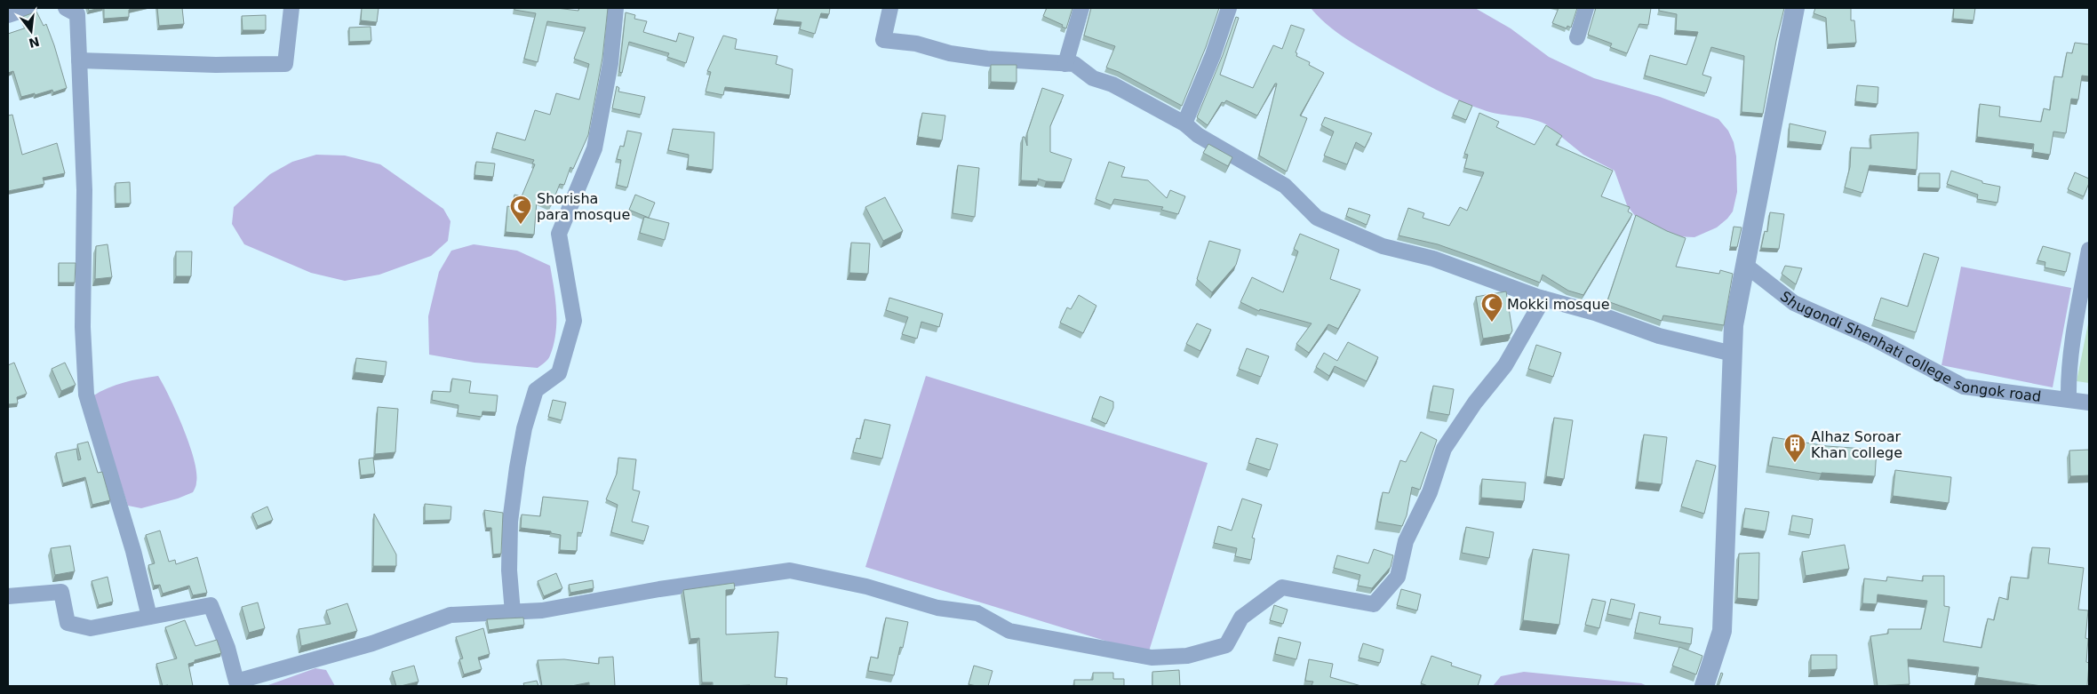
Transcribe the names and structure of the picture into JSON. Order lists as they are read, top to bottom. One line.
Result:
{"streets":{"street":["Shugondi Shenhati college songok road"]},"places":{"mosque":["Shorisha para mosque","Mokki mosque"],"building":["Alhaz Soroar Khan college"]},"north":"bottom"}
